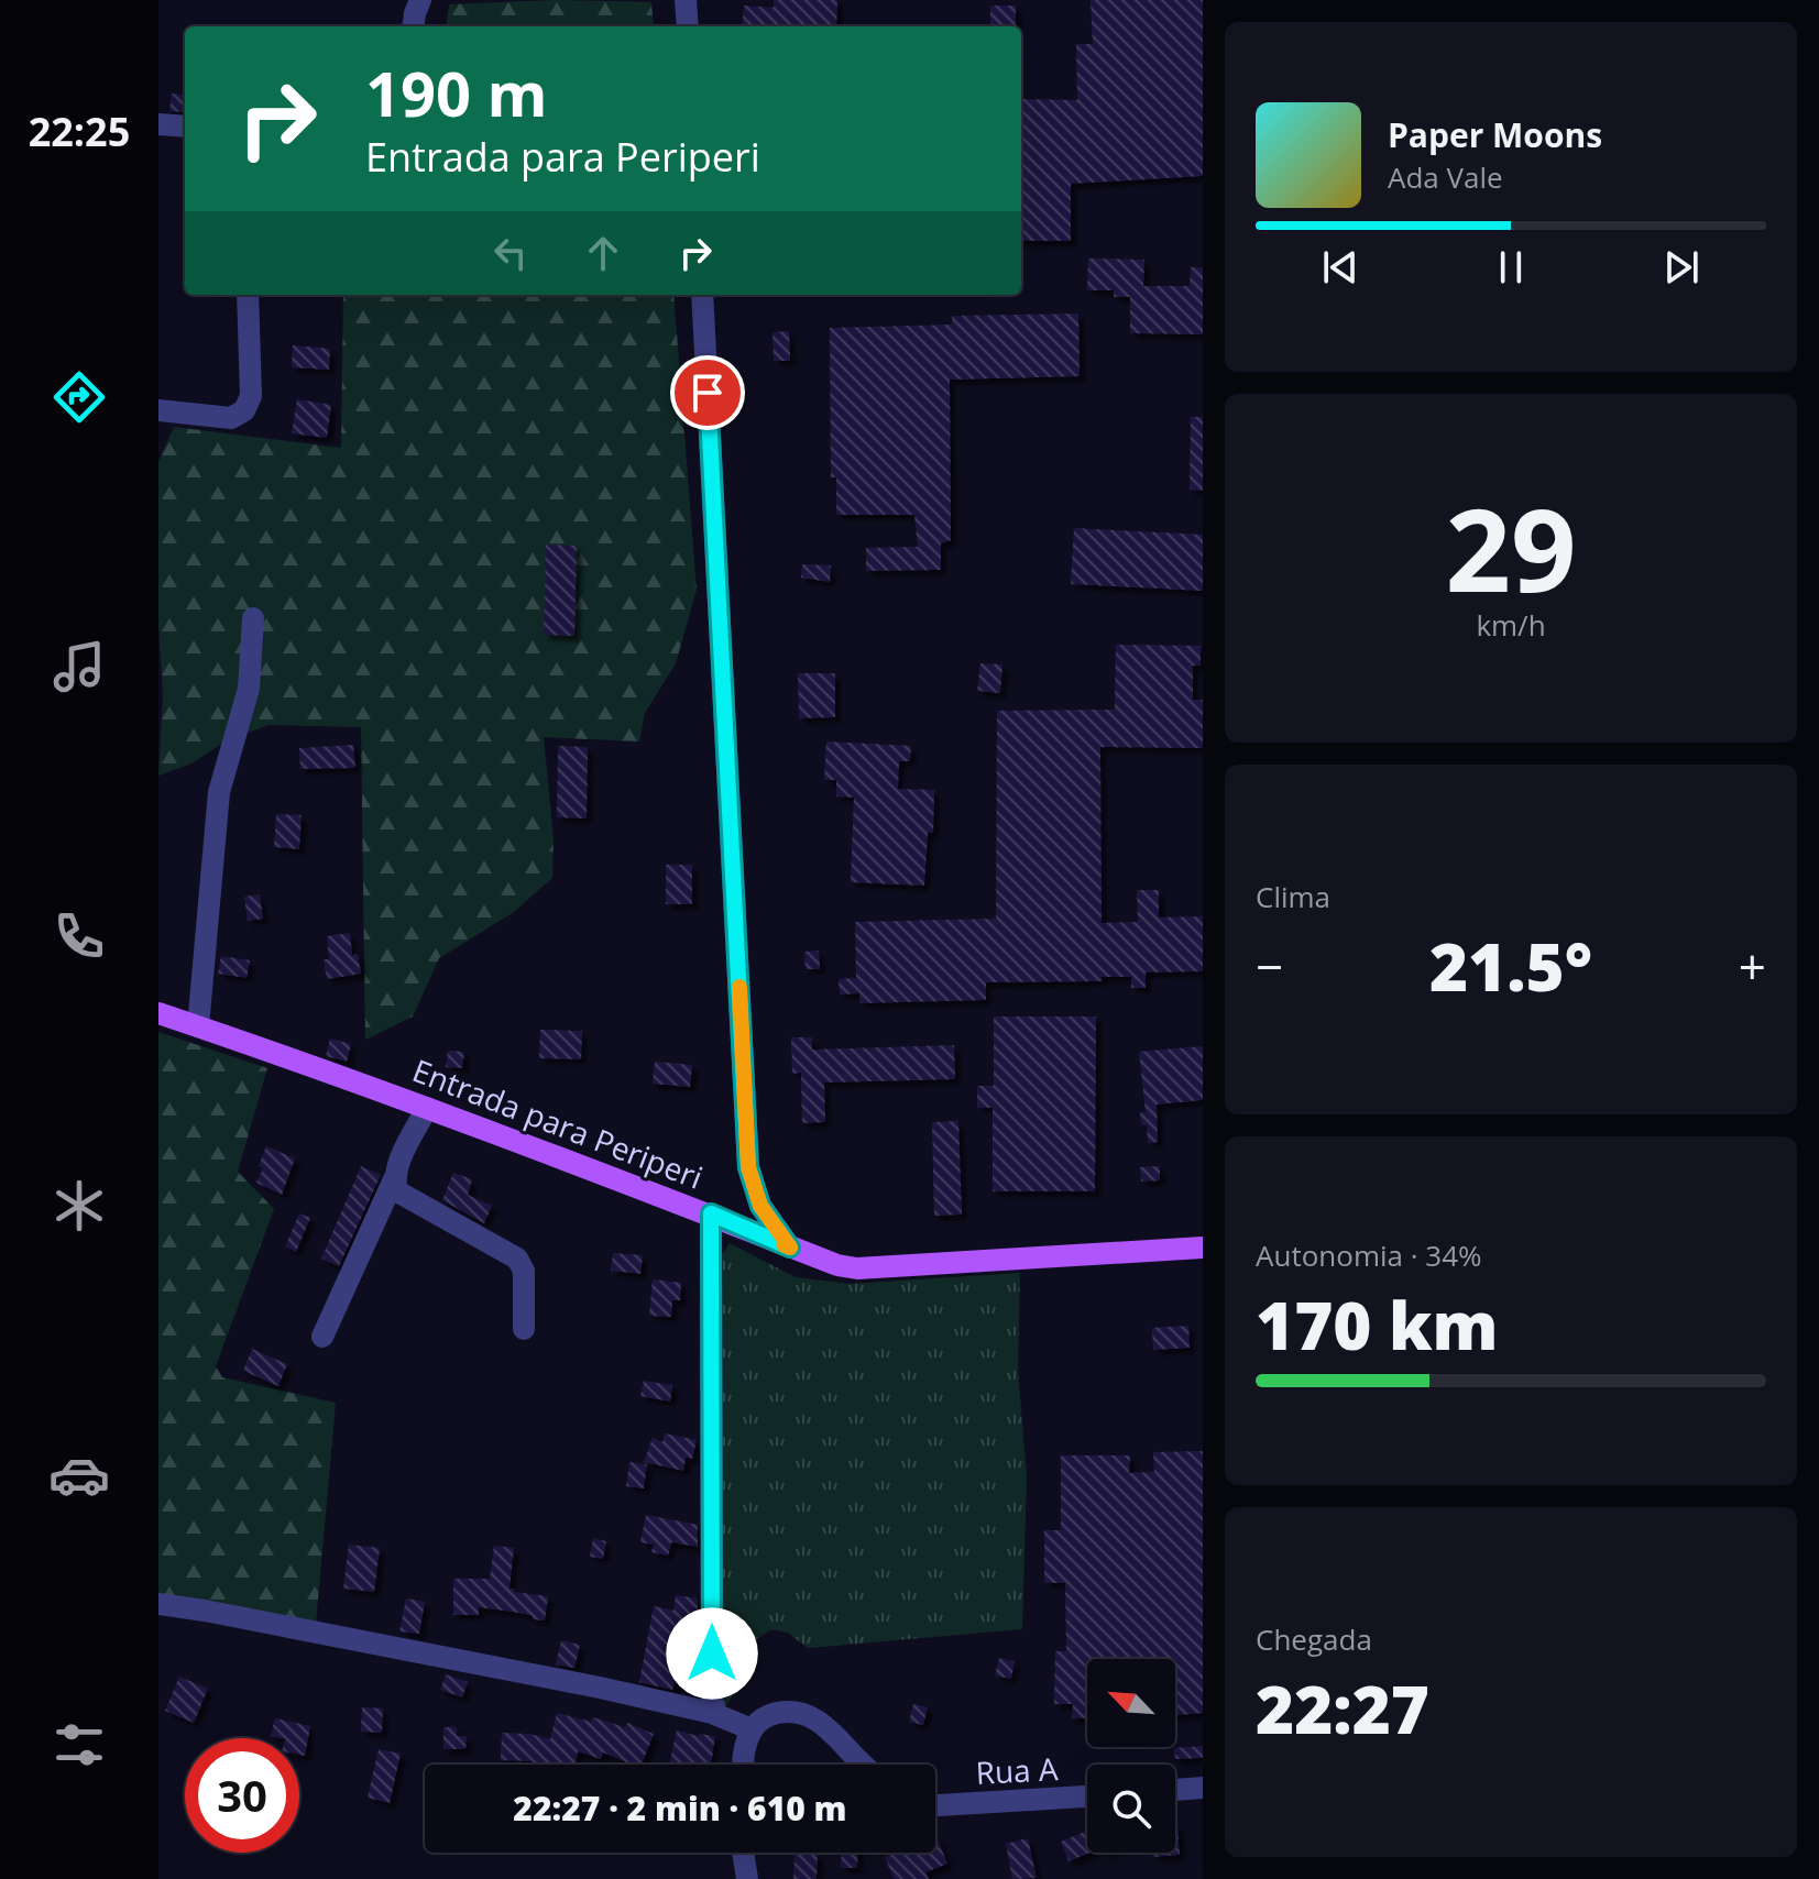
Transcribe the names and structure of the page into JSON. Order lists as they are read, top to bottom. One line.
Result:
{"streets":{"main road":["Entrada para Periperi"],"street":["Rua A"]},"north":"top left","page":{"tabs":"22:25","turn":["190 m","Entrada para Periperi"],"song":["Paper Moons","Ada Vale"],"tile":[["29","km/h"],"Clima",["Autonomia · 34%","170 km"],["Chegada","22:27"]],"heat":["−","21.5°","+"],"limit":"30","trip":"22:27 · 2 min · 610 m"}}
